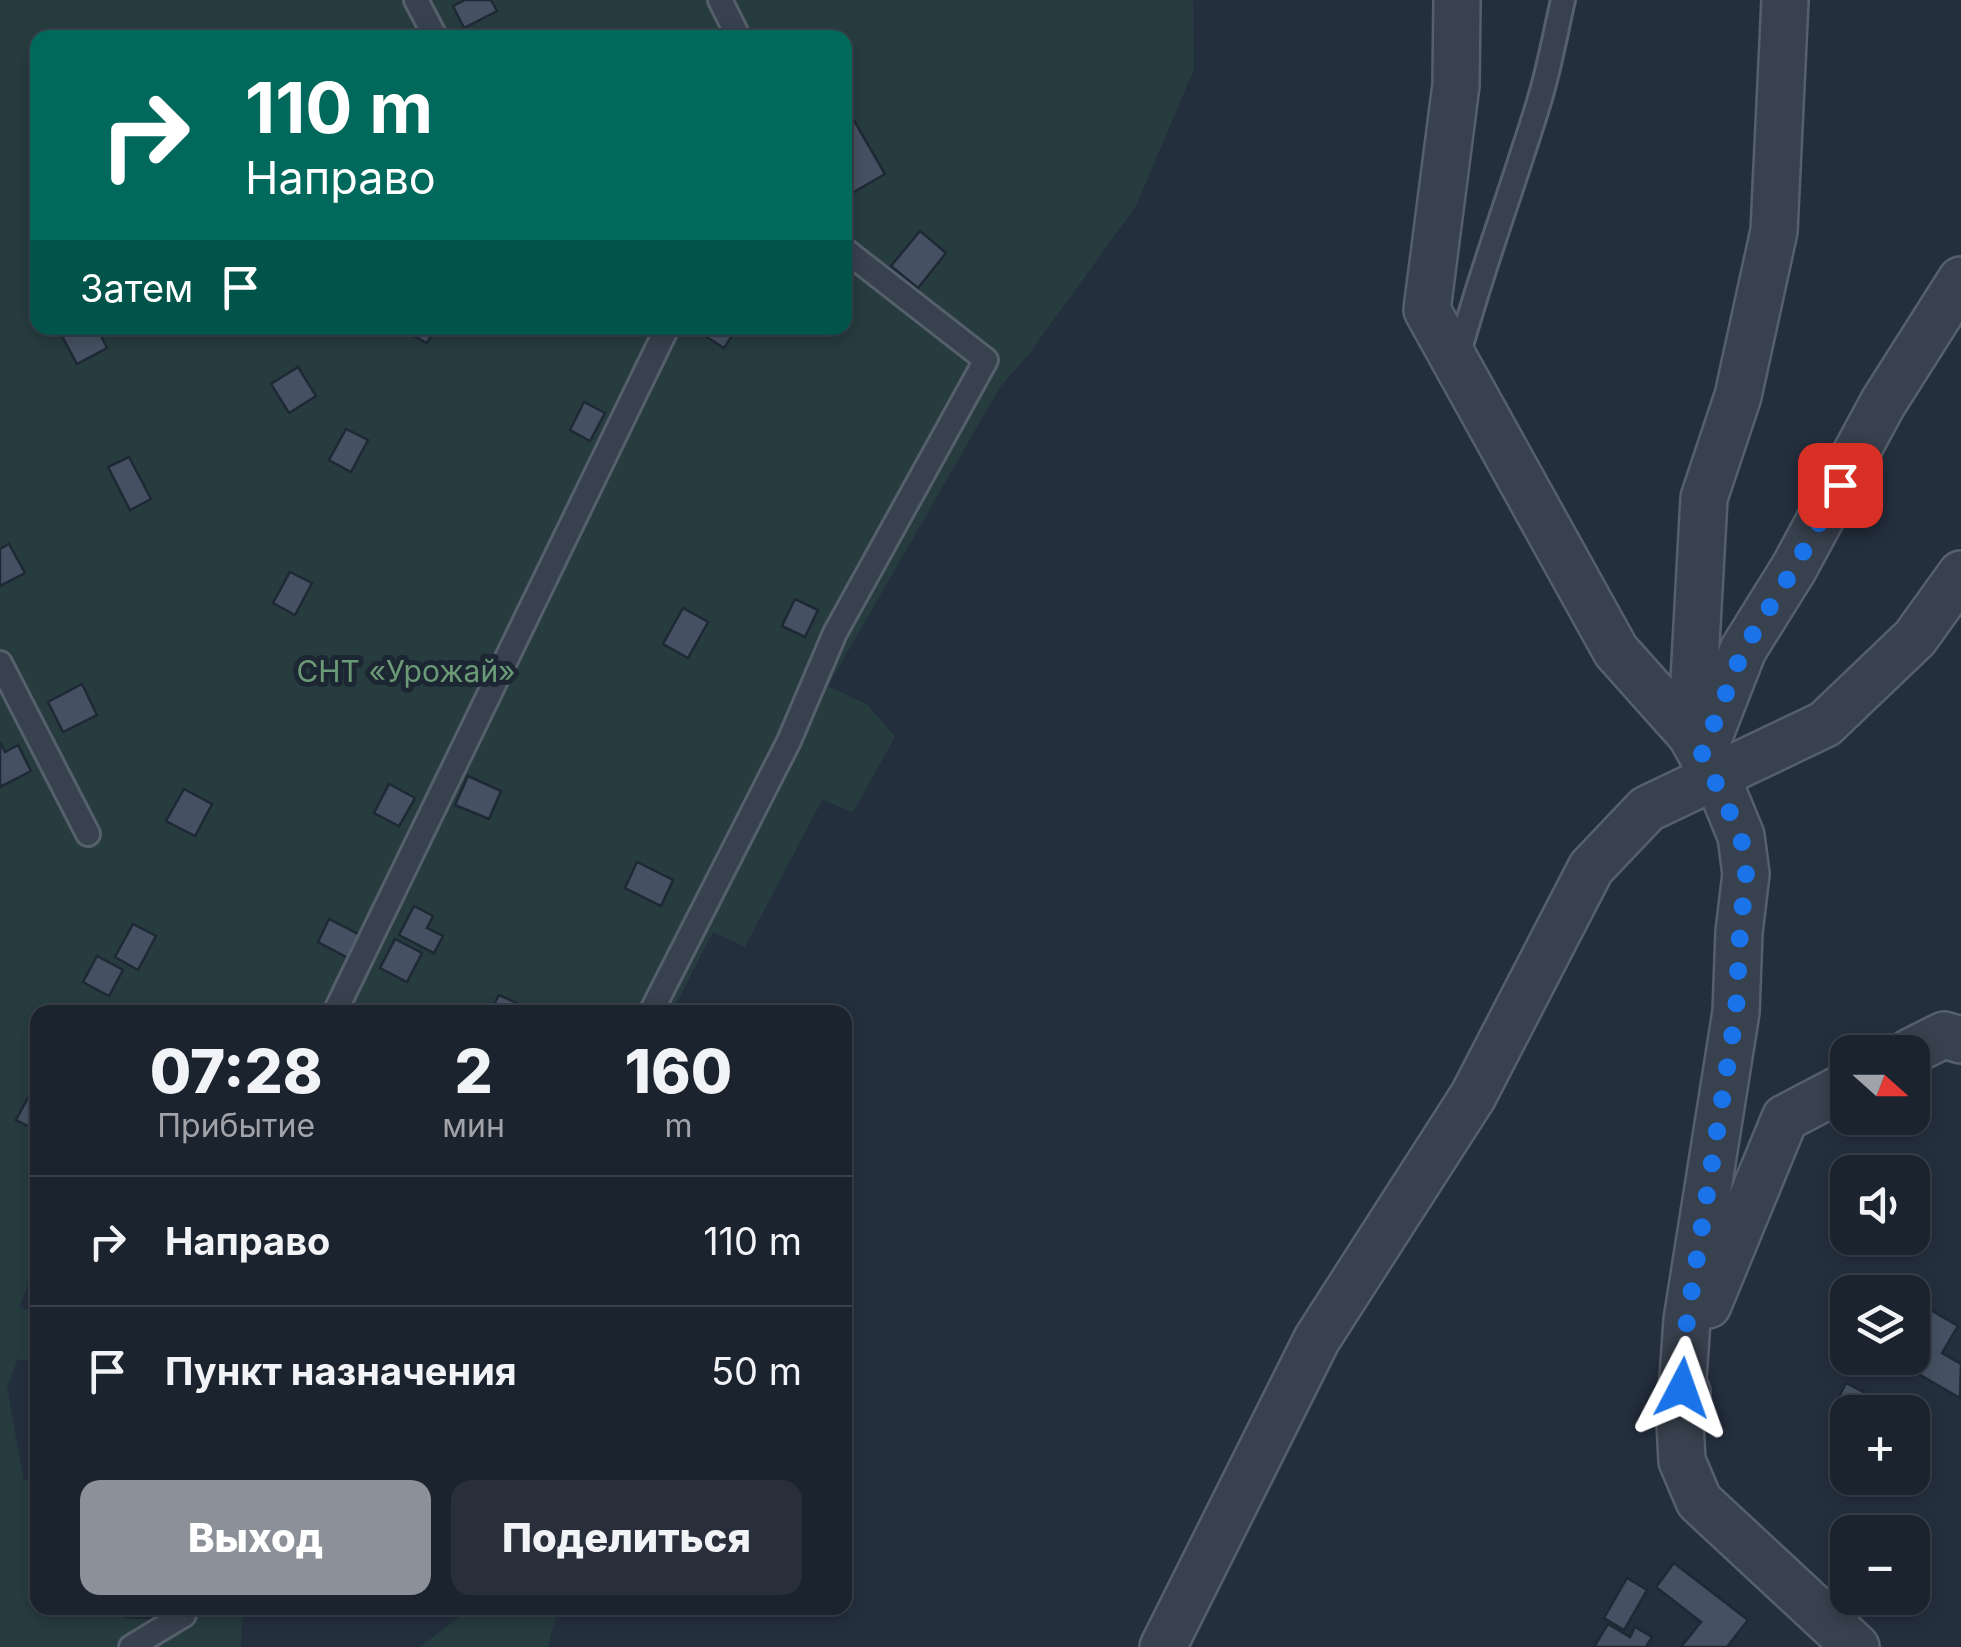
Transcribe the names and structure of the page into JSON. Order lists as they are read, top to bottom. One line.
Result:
{"parks":["СНТ «Урожай»"],"north":"right","page":{"turn":["110 m","Направо"],"then":"Затем","eta":["07:28","Прибытие","2","мин","160","m"],"map_buttons":["+","−"],"list":[{"name":"Направо","value":"110 m"},{"name":"Пункт назначения","value":"50 m"}],"buttons":["Выход","Поделиться"]}}
